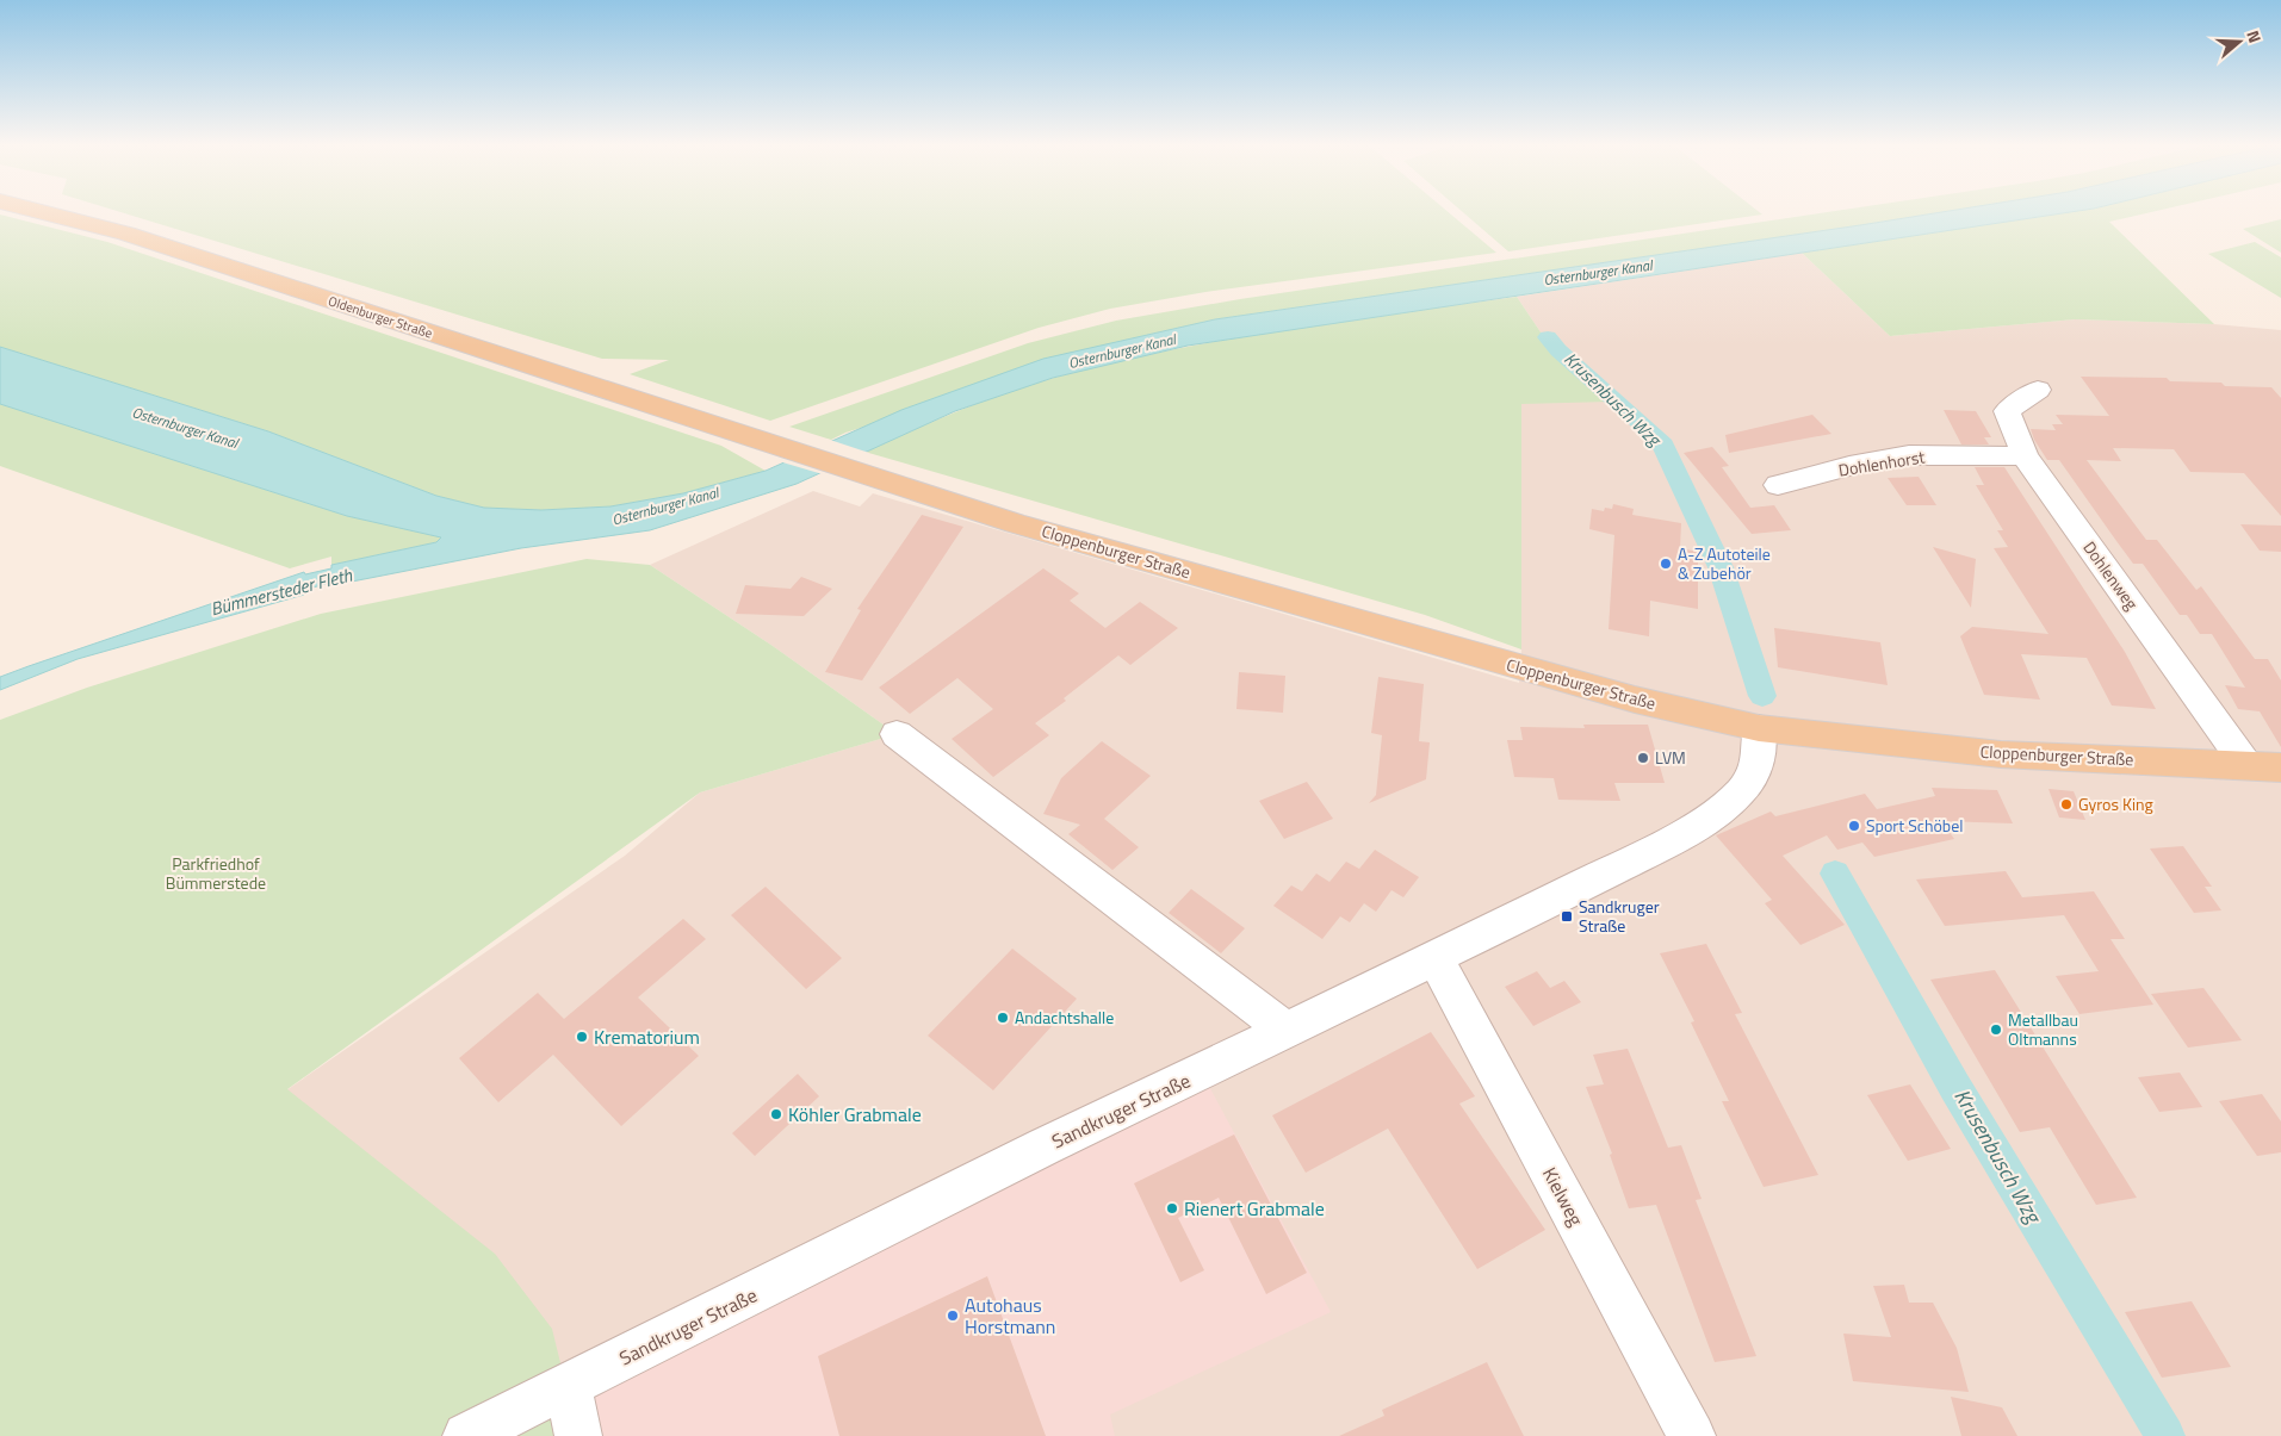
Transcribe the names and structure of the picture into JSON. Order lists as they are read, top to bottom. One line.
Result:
{"streets":{"main road":["Oldenburger Straße","Cloppenburger Straße"],"street":["Dohlenhorst","Dohlenweg","Sandkruger Straße","Kielweg"]},"crossings":[["Oldenburger Straße","Cloppenburger Straße"],["Dohlenhorst","Dohlenweg"],["Cloppenburger Straße","Dohlenweg"],["Cloppenburger Straße","Sandkruger Straße"],["Sandkruger Straße","Kielweg"]],"water":["Osternburger Kanal","Krusenbusch Wzg","Bümmersteder Fleth"],"parks":["Parkfriedhof Bümmerstede"],"places":{"other":["A-Z Autoteile & Zubehör","LVM","Gyros King","Sport Schöbel","Andachtshalle","Metallbau Oltmanns","Krematorium","Köhler Grabmale","Rienert Grabmale","Autohaus Horstmann"],"transit":["Sandkruger Straße"]},"north":"right"}
